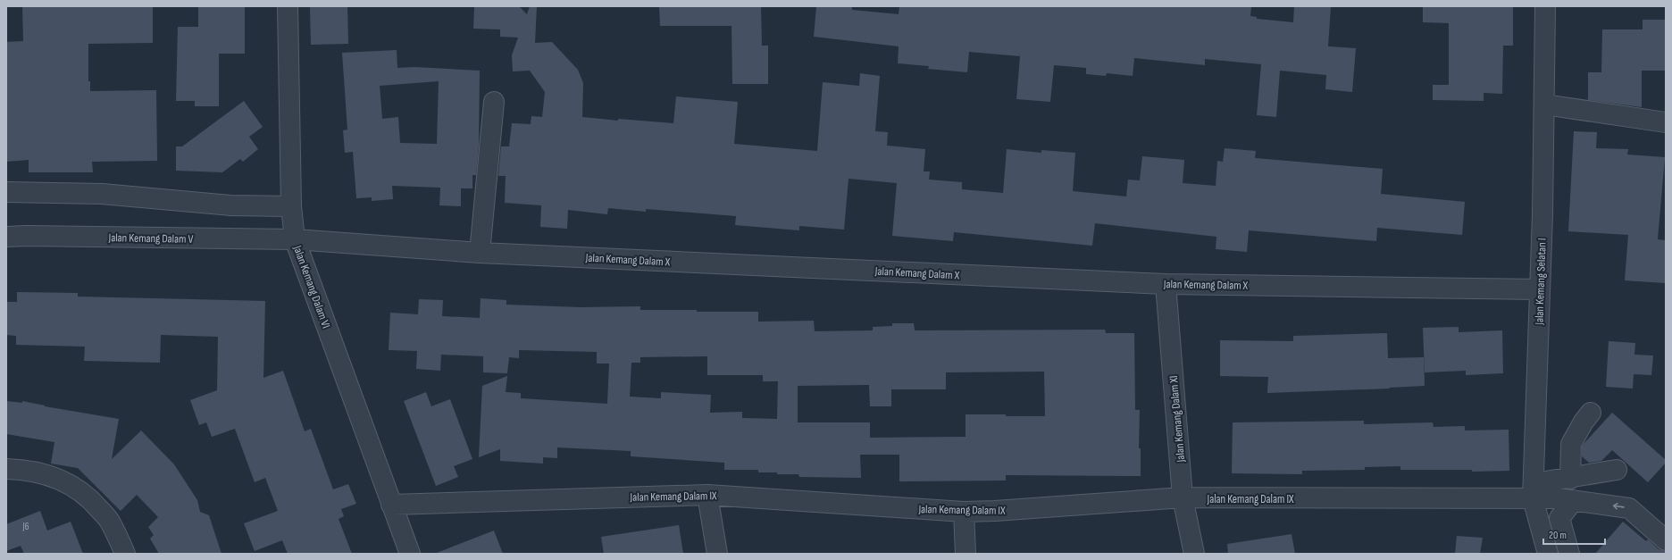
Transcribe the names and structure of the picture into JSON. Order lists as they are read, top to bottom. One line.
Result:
{"streets":{"street":["Jalan Kemang Dalam V","Jalan Kemang Dalam X","Jalan Kemang Selatan I","Jalan Kemang Dalam VI","Jalan Kemang Dalam XI","Jalan Kemang Dalam IX"]},"crossings":[["Jalan Kemang Dalam V","Jalan Kemang Dalam X"],["Jalan Kemang Dalam V","Jalan Kemang Dalam VI"],["Jalan Kemang Dalam X","Jalan Kemang Selatan I"],["Jalan Kemang Dalam X","Jalan Kemang Dalam VI"],["Jalan Kemang Dalam X","Jalan Kemang Dalam XI"],["Jalan Kemang Selatan I","Jalan Kemang Dalam IX"],["Jalan Kemang Dalam VI","Jalan Kemang Dalam IX"],["Jalan Kemang Dalam XI","Jalan Kemang Dalam IX"]],"house_numbers":["J6"],"scale_bar":"20 m"}
